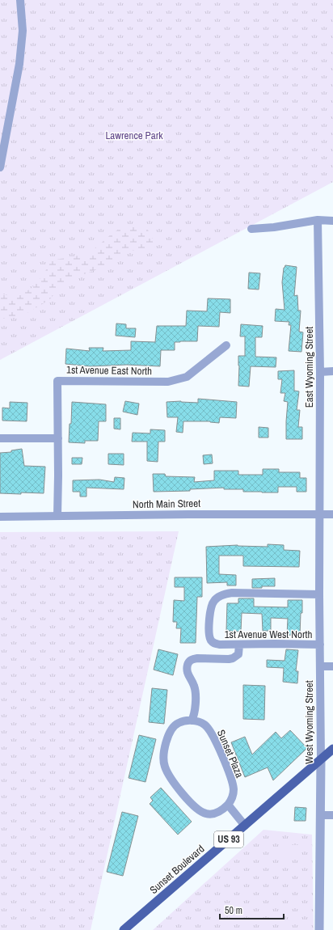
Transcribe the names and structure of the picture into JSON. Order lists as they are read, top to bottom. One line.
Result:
{"streets":{"main road":["US 93","Sunset Boulevard"],"street":["East Wyoming Street","1st Avenue East North","North Main Street","1st Avenue West North","West Wyoming Street","Sunset Plaza"]},"crossings":[["East Wyoming Street","North Main Street"],["East Wyoming Street","West Wyoming Street"],["North Main Street","West Wyoming Street"],["1st Avenue West North","West Wyoming Street"],["West Wyoming Street","Sunset Boulevard"]],"parks":["Lawrence Park"],"scale_bar":"50 m"}
